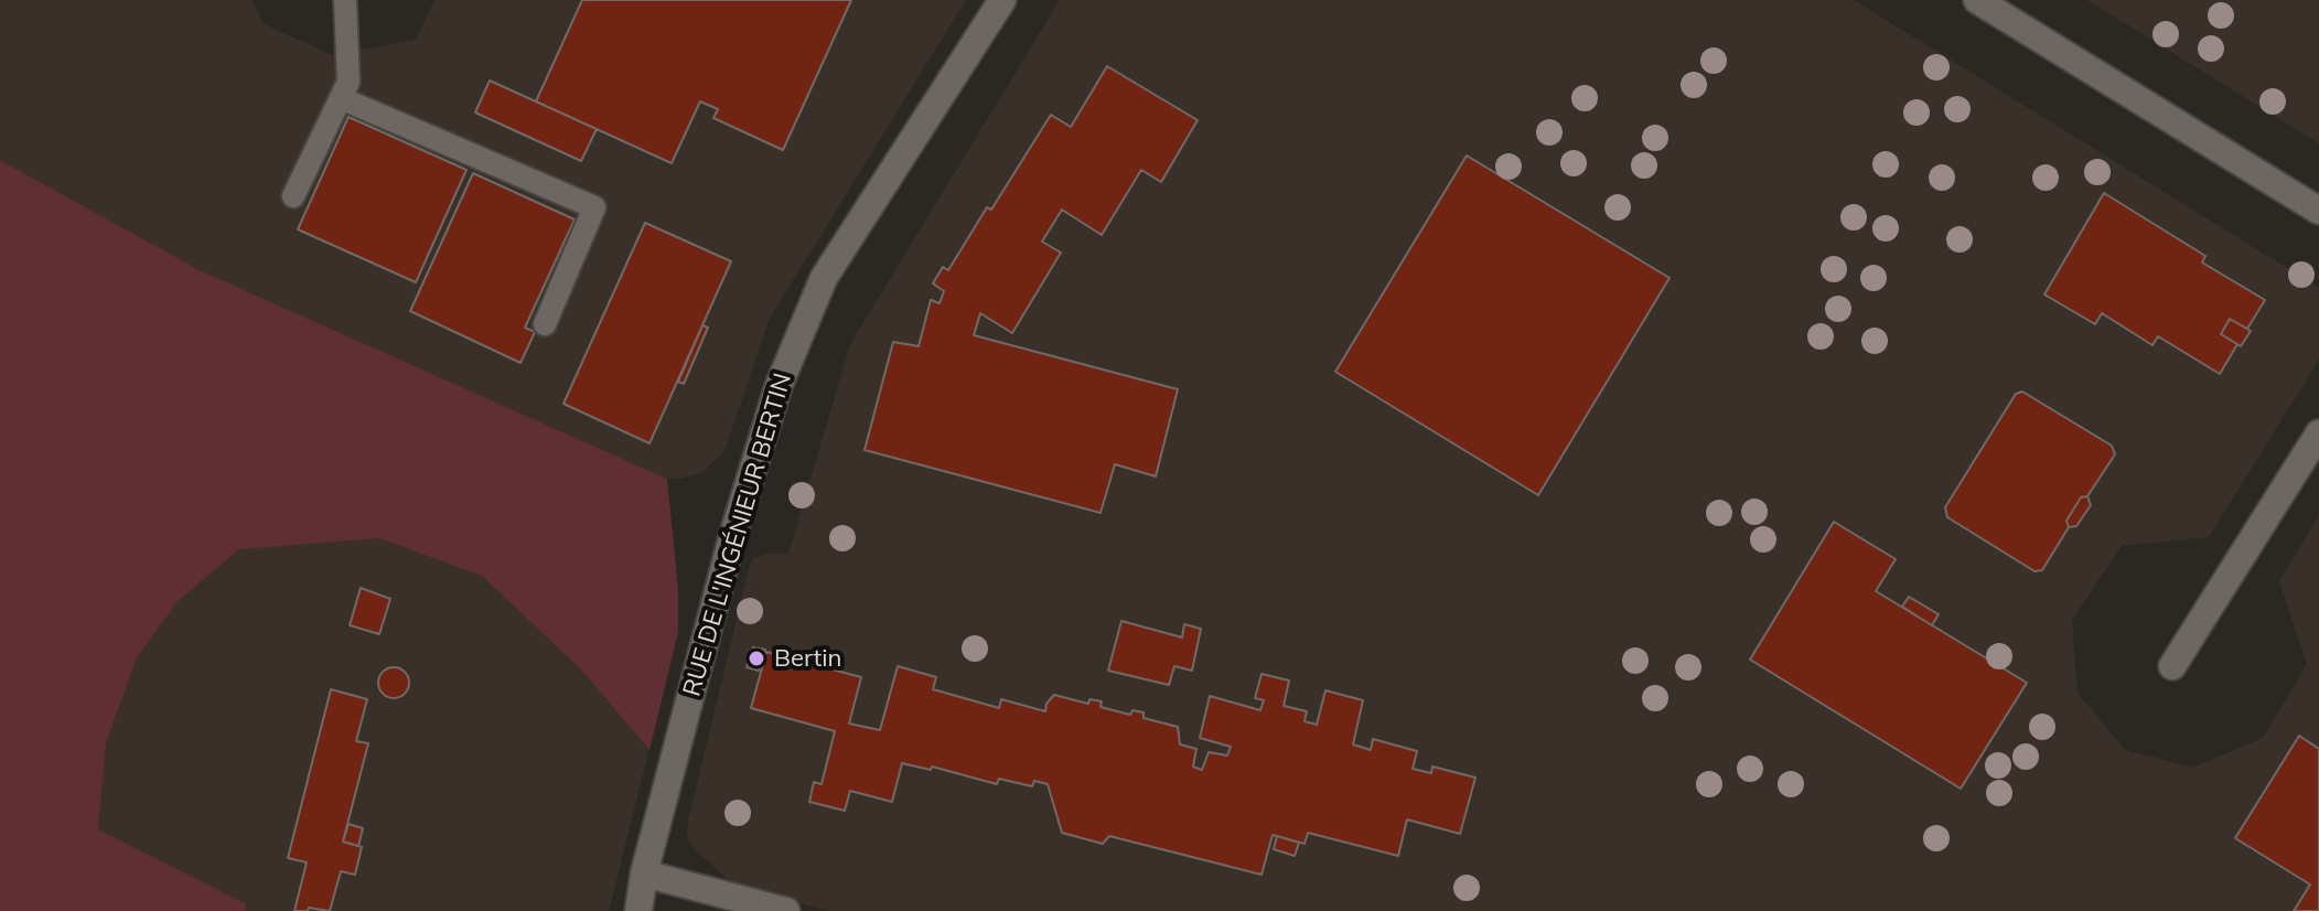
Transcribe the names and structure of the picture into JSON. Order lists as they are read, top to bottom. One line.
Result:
{"streets":{"street":["RUE DE L'INGÉNIEUR BERTIN"]},"places":["Bertin"]}
